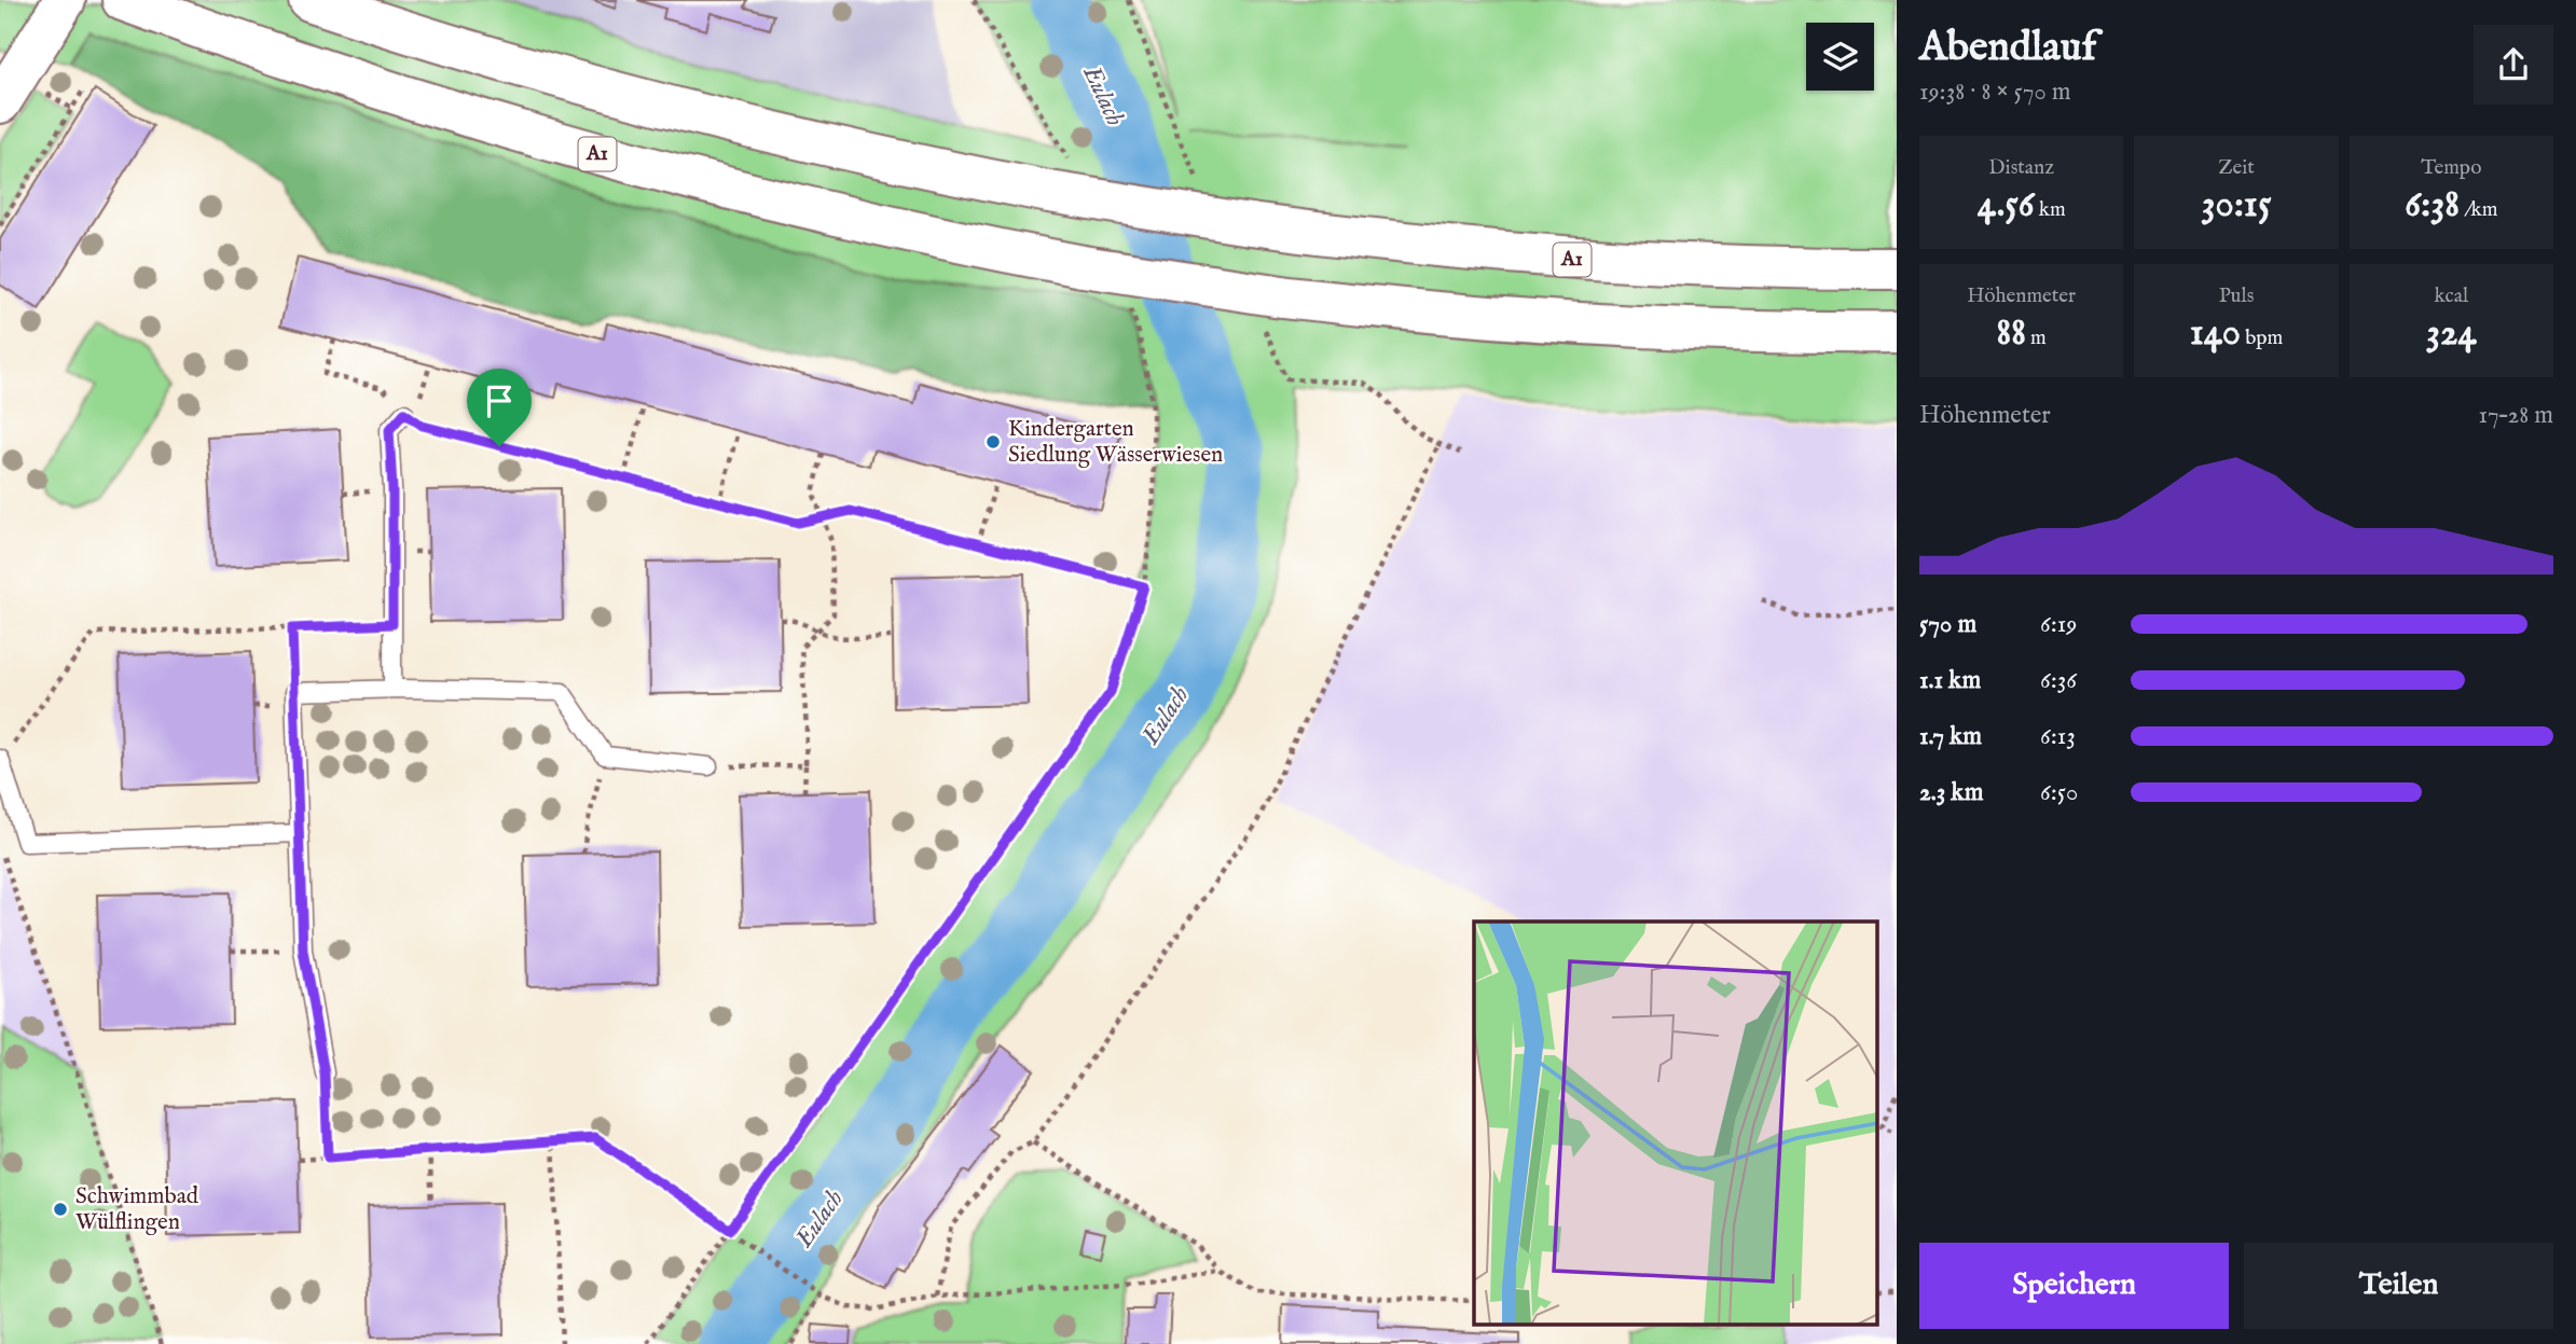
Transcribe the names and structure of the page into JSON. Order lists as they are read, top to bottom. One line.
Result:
{"streets":{"main road":["A1"]},"water":["Eulach"],"places":["Kindergarten Siedlung Wässerwiesen","Schwimmbad Wülflingen"],"page":{"heading":["Abendlauf","19:38 · 8 × 570 m"],"stats":[["Distanz","4.56 km"],["Zeit","30:15"],["Tempo","6:38 /km"],["Höhenmeter","88 m"],["Puls","140 bpm"],["kcal","324"]],"chart":["Höhenmeter","17–28 m"],"list":[{"name":"570 m","note":"6:19"},{"name":"1.1 km","note":"6:36"},{"name":"1.7 km","note":"6:13"},{"name":"2.3 km","note":"6:50"}],"buttons":["Speichern","Teilen"]}}
